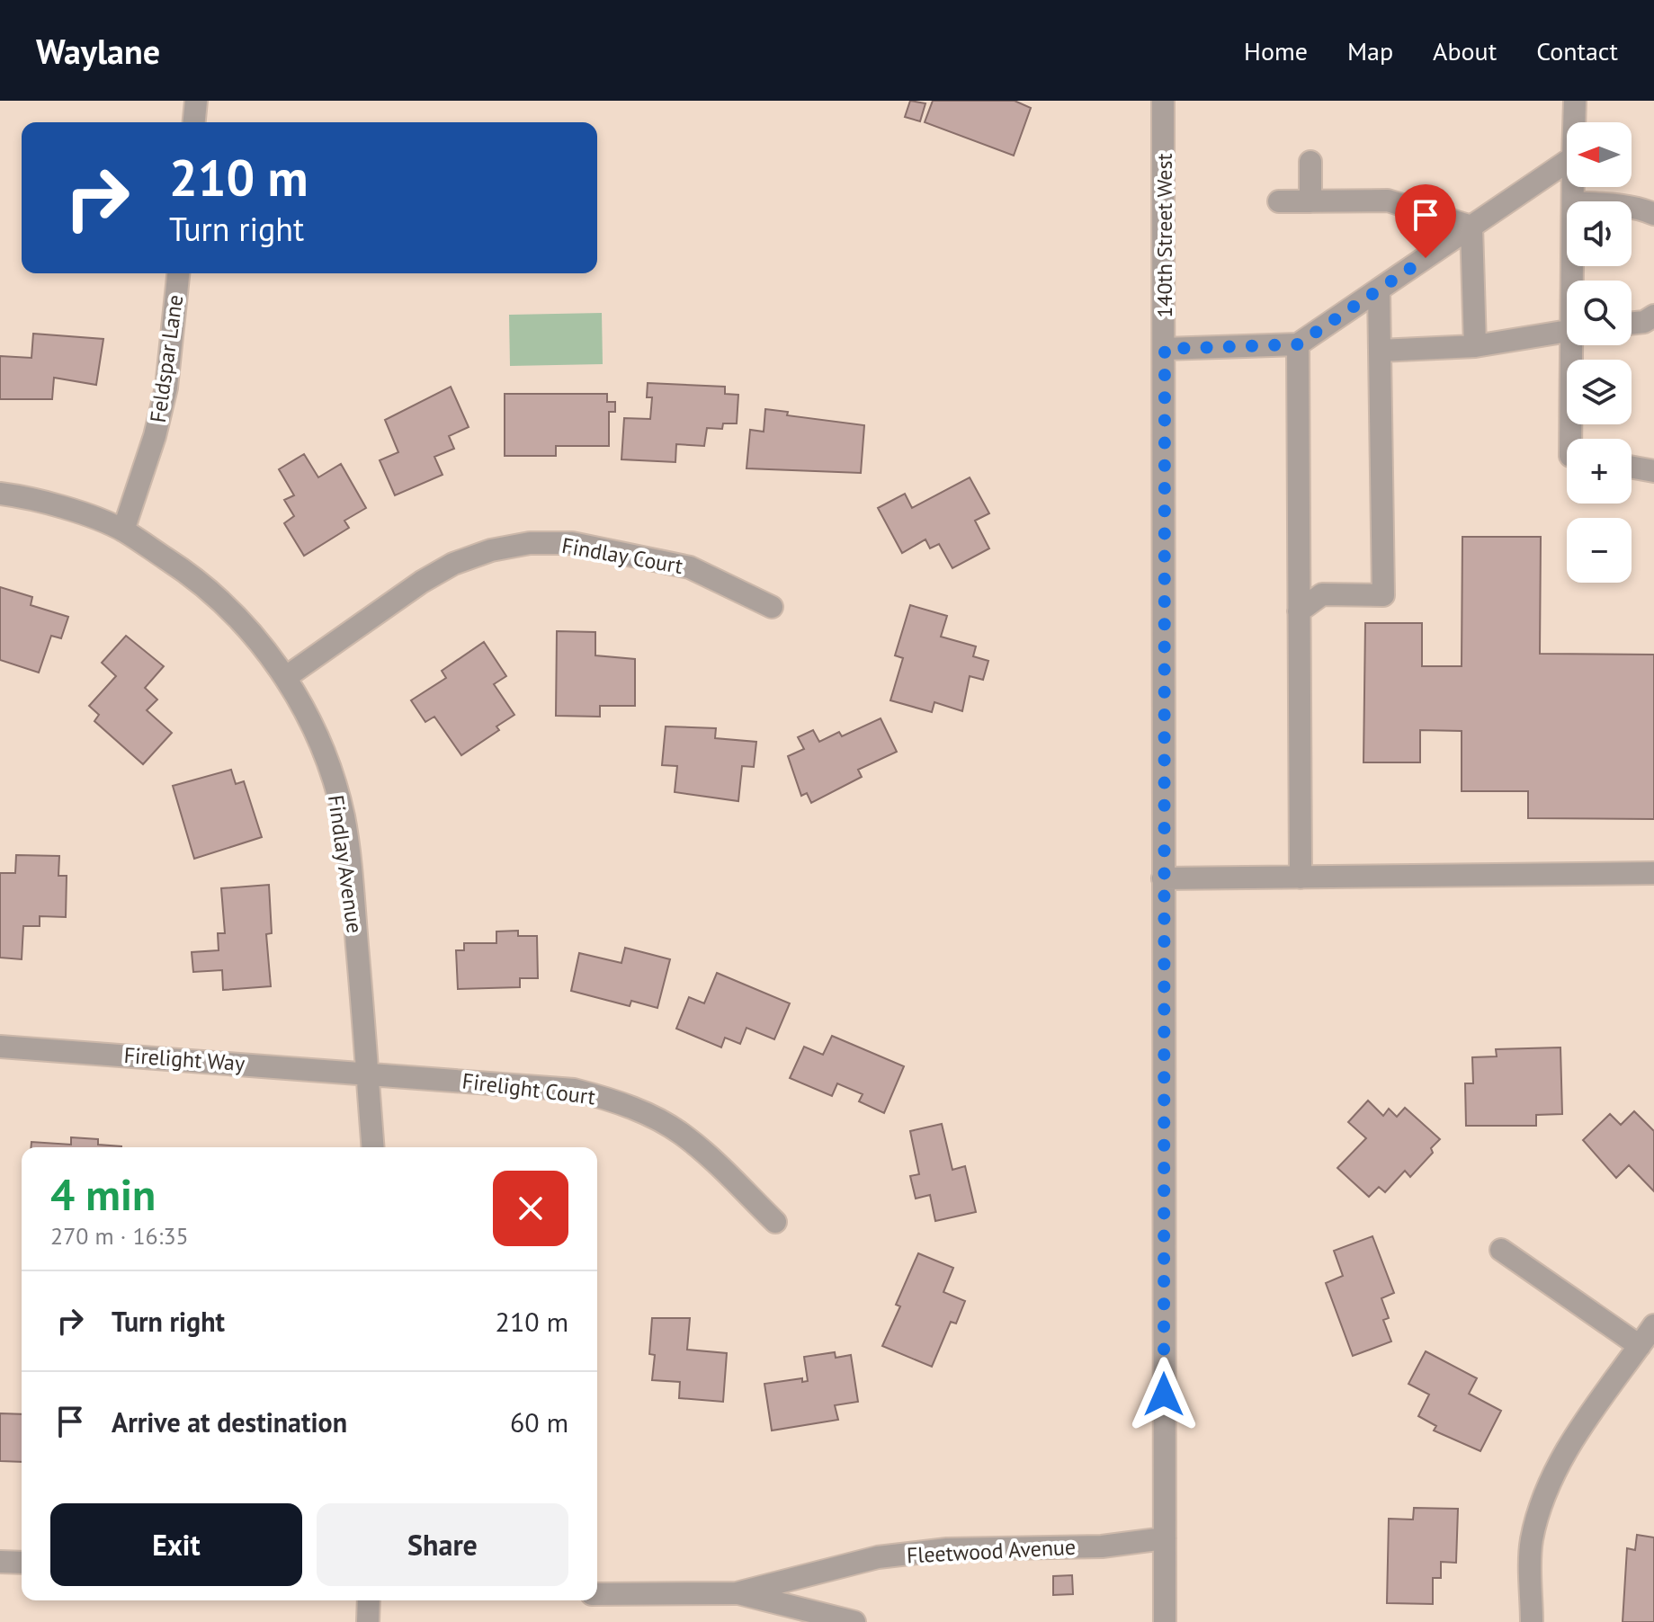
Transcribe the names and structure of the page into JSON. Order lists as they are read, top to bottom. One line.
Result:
{"streets":{"street":["140th Street West","Feldspar Lane","Findlay Court","Findlay Avenue","Firelight Way","Firelight Court","Fleetwood Avenue"]},"crossings":[["140th Street West","Fleetwood Avenue"],["Feldspar Lane","Findlay Avenue"],["Findlay Court","Findlay Avenue"],["Findlay Avenue","Firelight Way"],["Findlay Avenue","Firelight Court"],["Firelight Way","Firelight Court"]],"north":"left","page":{"header":"Waylane","nav":["Home","Map","About","Contact"],"map_buttons":["+","−"],"turn":["210 m","Turn right"],"heading":["4 min","270 m · 16:35"],"list":[{"name":"Turn right","value":"210 m"},{"name":"Arrive at destination","value":"60 m"}],"buttons":["Exit","Share"]}}
